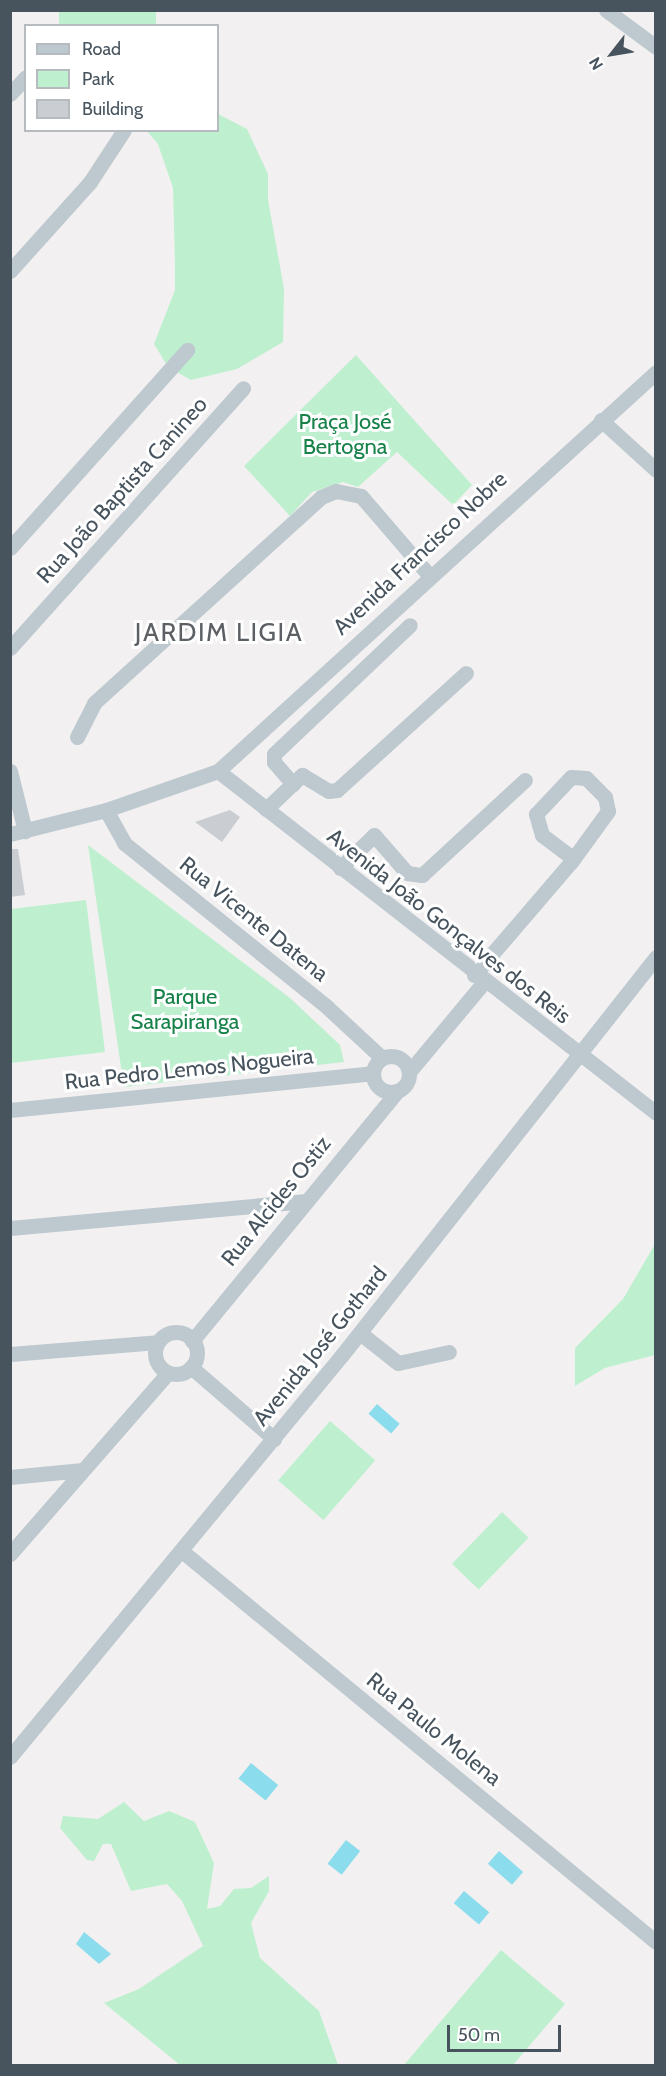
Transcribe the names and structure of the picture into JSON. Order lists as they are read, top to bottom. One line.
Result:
{"streets":{"street":["Rua João Baptista Canineo","Avenida Francisco Nobre","Rua Vicente Datena","Avenida João Gonçalves dos Reis","Rua Pedro Lemos Nogueira","Rua Alcides Ostiz","Avenida José Gothard","Rua Paulo Molena"]},"crossings":[["Avenida Francisco Nobre","Rua Vicente Datena"],["Avenida Francisco Nobre","Avenida João Gonçalves dos Reis"],["Rua Vicente Datena","Rua Pedro Lemos Nogueira"],["Rua Vicente Datena","Rua Alcides Ostiz"],["Avenida João Gonçalves dos Reis","Avenida José Gothard"],["Rua Pedro Lemos Nogueira","Rua Alcides Ostiz"],["Avenida José Gothard","Rua Paulo Molena"]],"districts":["JARDIM LIGIA"],"parks":["Praça José Bertogna","Parque Sarapiranga"],"legend":["Road","Park","Building"],"scale_bar":"50 m","north":"bottom left"}
